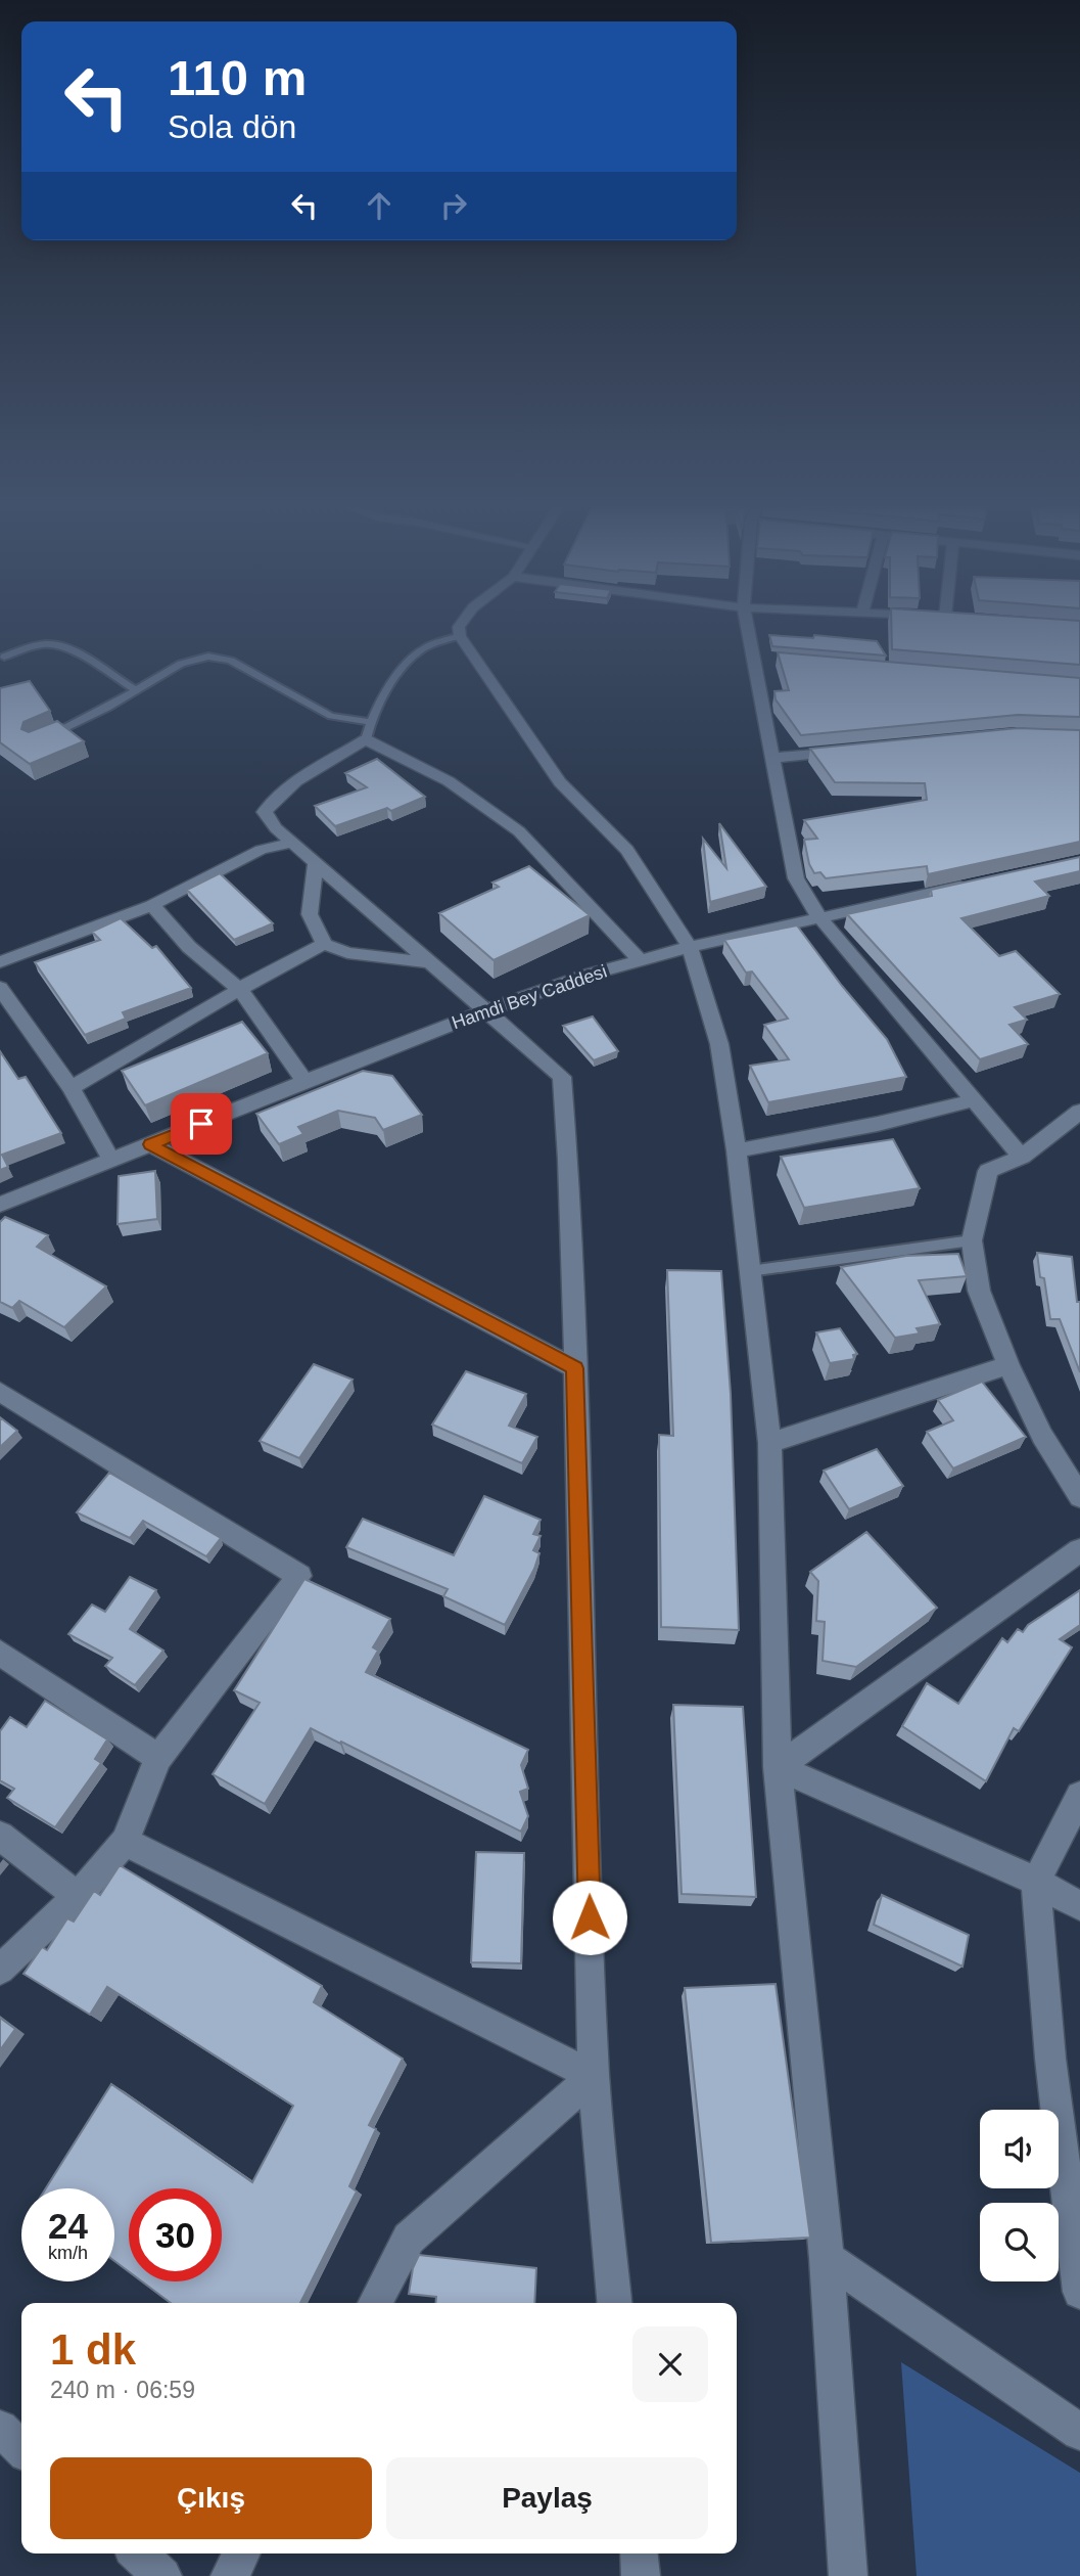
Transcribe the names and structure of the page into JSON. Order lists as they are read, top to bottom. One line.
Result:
{"streets":{"street":["Hamdi Bey Caddesi"]},"page":{"turn":["110 m","Sola dön"],"speed":"24 km/h","limit":"30","heading":["1 dk","240 m · 06:59"],"buttons":["Çıkış","Paylaş"]}}
